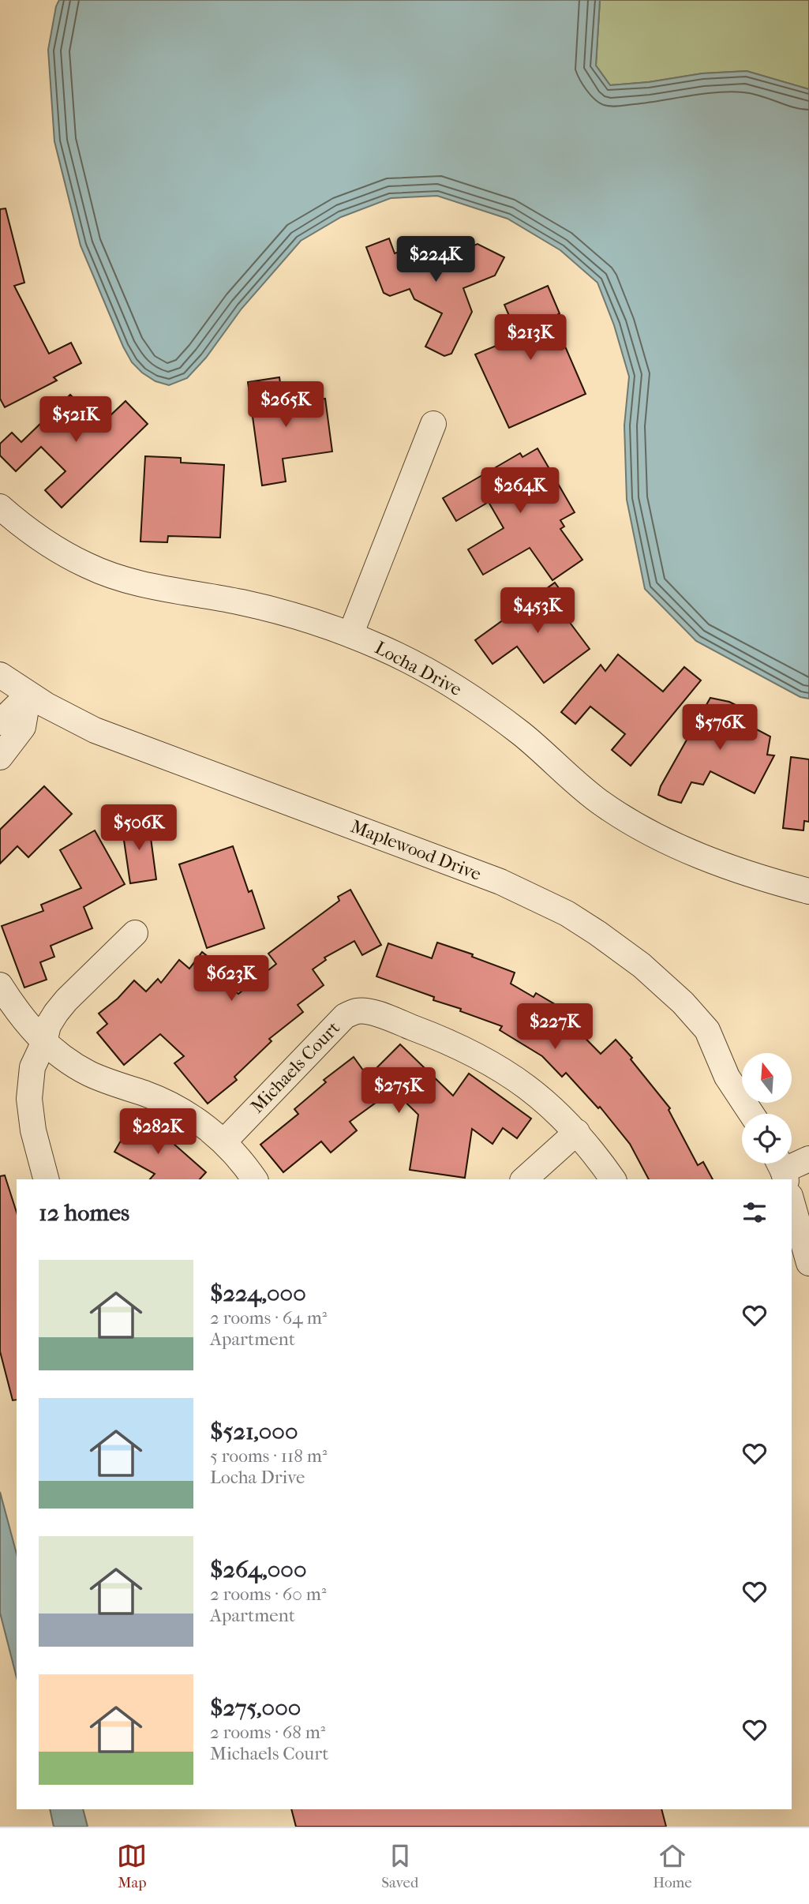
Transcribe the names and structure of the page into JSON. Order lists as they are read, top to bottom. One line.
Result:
{"streets":{"street":["Locha Drive","Maplewood Drive","Michaels Court"]},"north":"top","page":{"price":["$224K","$213K","$265K","$521K","$264K","$453K","$576K","$506K","$623K","$227K","$275K","$282K"],"heading":"12 homes","list":[{"name":"$224,000","note":"2 rooms · 64 m² · Apartment"},{"name":"$521,000","note":"5 rooms · 118 m² · Locha Drive"},{"name":"$264,000","note":"2 rooms · 60 m² · Apartment"},{"name":"$275,000","note":"2 rooms · 68 m² · Michaels Court"}],"tabs":["Map","Saved","Home"]}}
